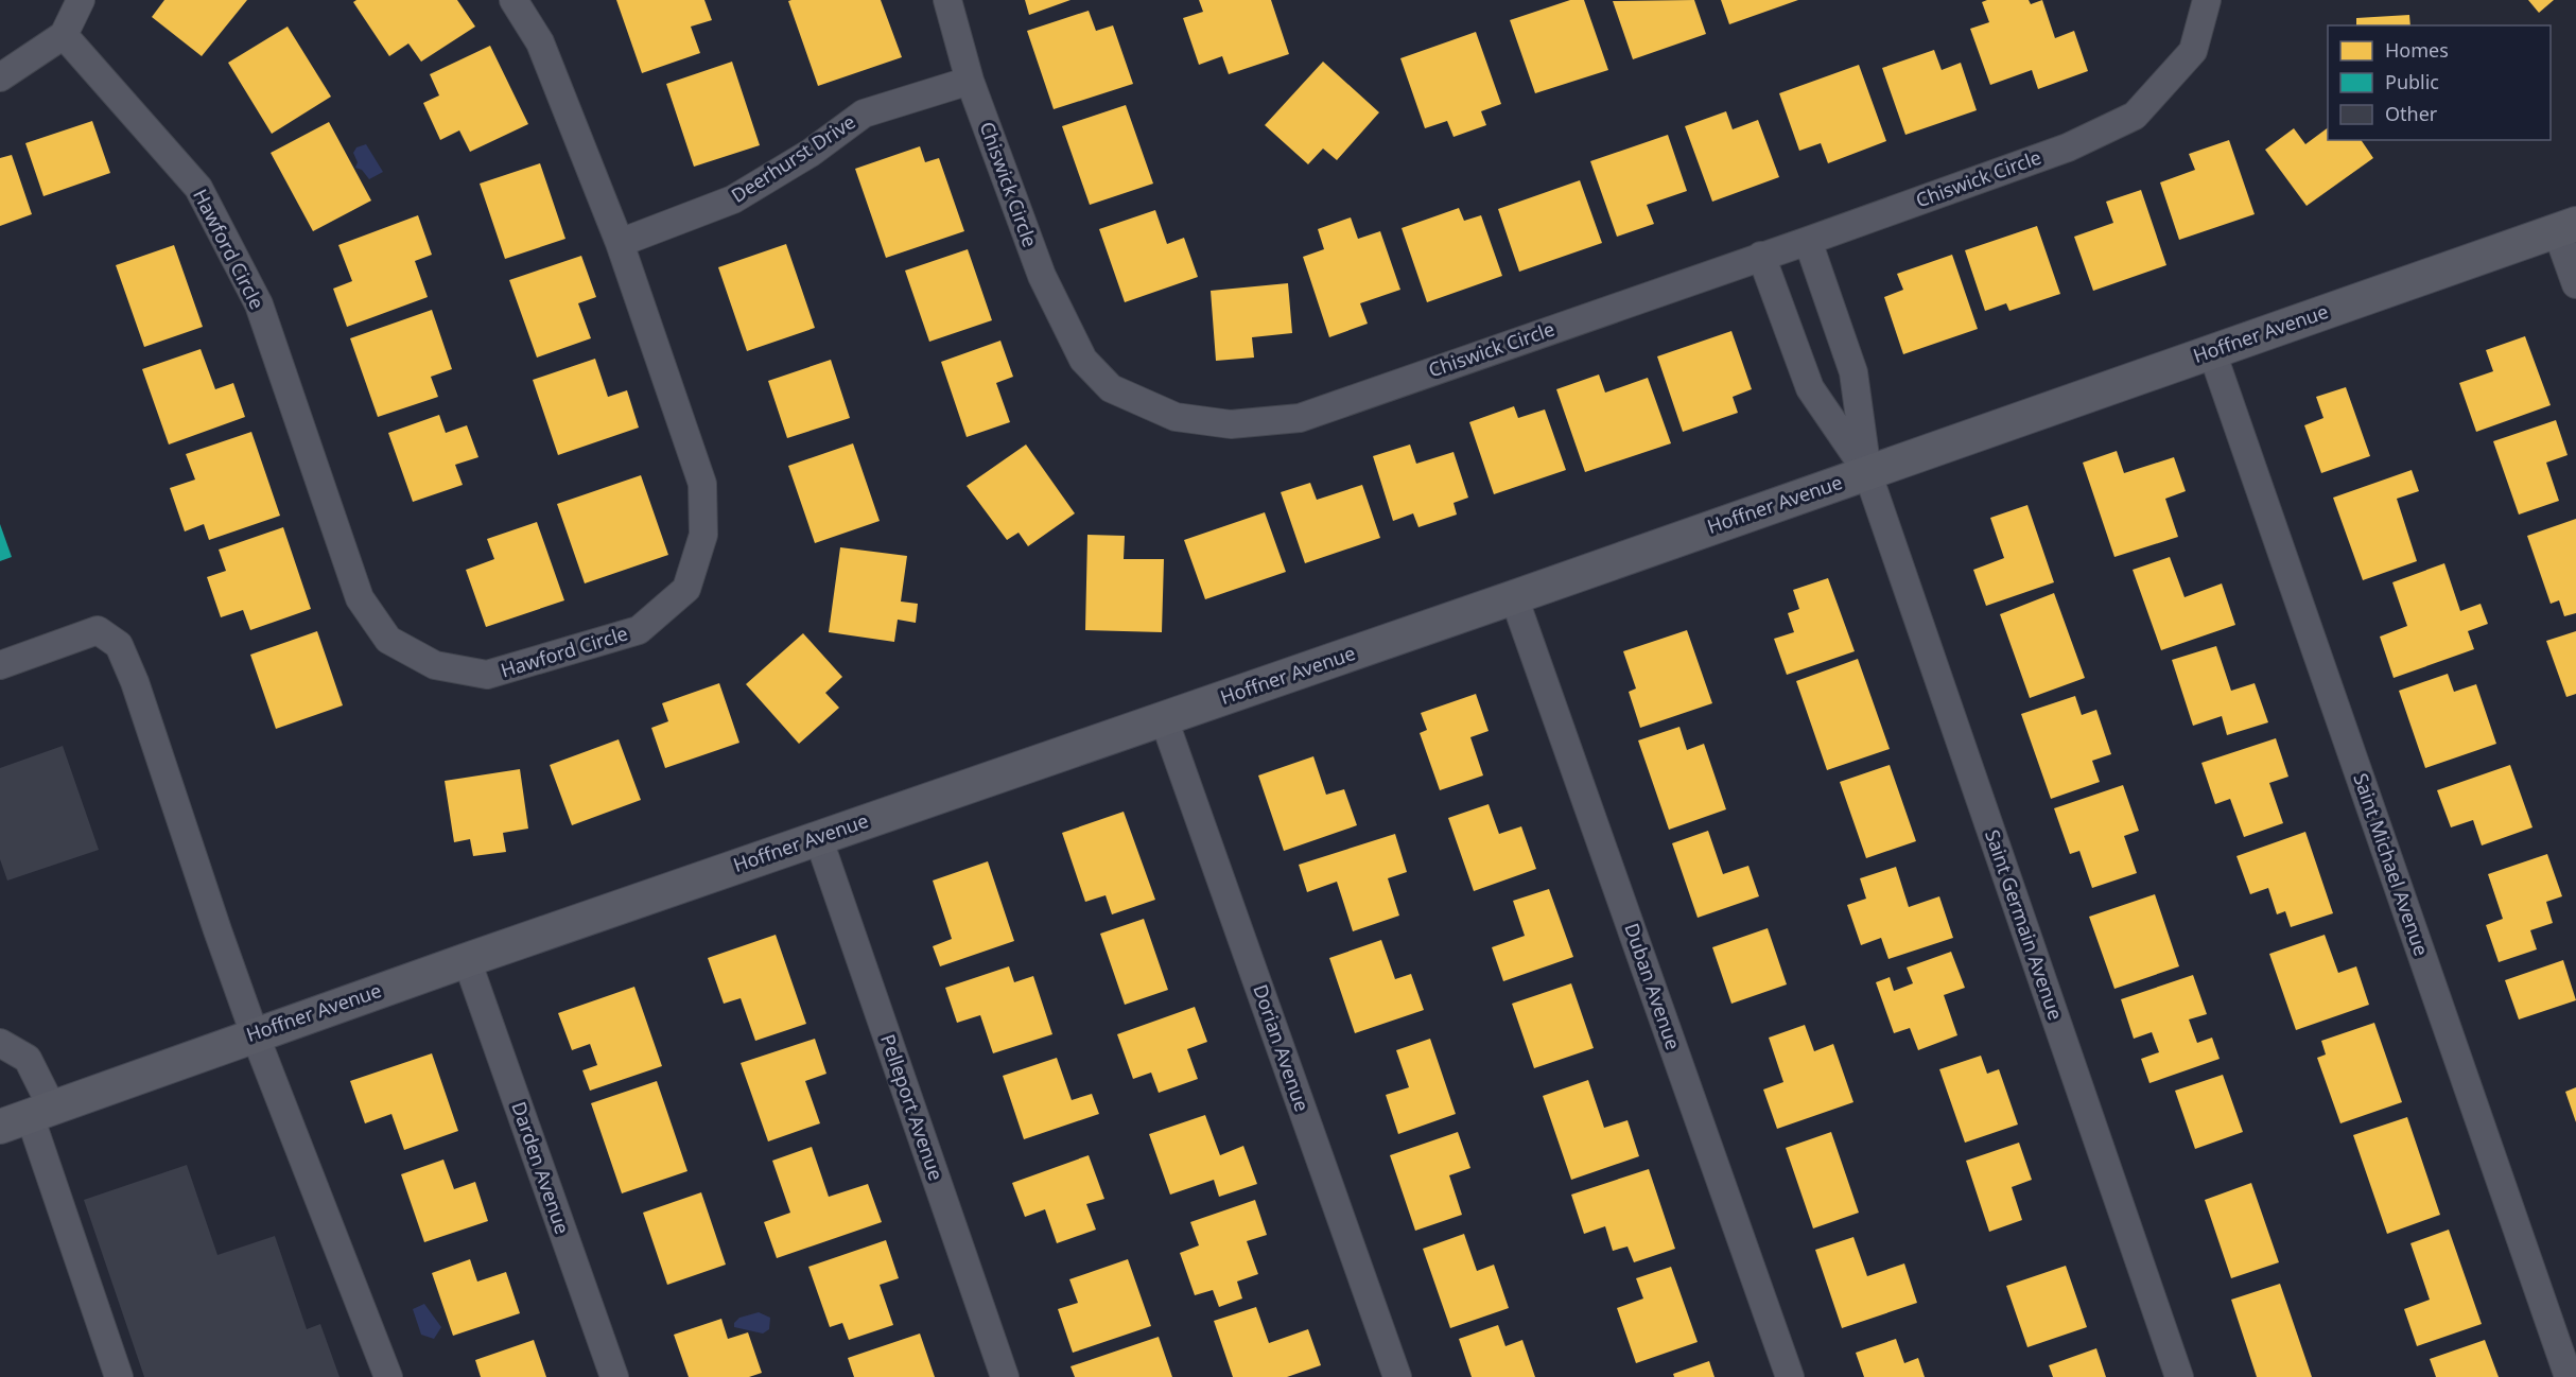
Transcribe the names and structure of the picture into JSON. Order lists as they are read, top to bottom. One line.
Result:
{"streets":{"main road":["Hoffner Avenue"],"street":["Deerhurst Drive","Chiswick Circle","Hawford Circle","Saint Michael Avenue","Saint Germain Avenue","Duban Avenue","Dorian Avenue","Pelleport Avenue","Darden Avenue"]},"crossings":[["Deerhurst Drive","Chiswick Circle"],["Deerhurst Drive","Hawford Circle"],["Hoffner Avenue","Saint Michael Avenue"],["Hoffner Avenue","Saint Germain Avenue"],["Hoffner Avenue","Duban Avenue"],["Hoffner Avenue","Dorian Avenue"],["Hoffner Avenue","Pelleport Avenue"],["Hoffner Avenue","Darden Avenue"]],"legend":["Homes","Public","Other"]}
